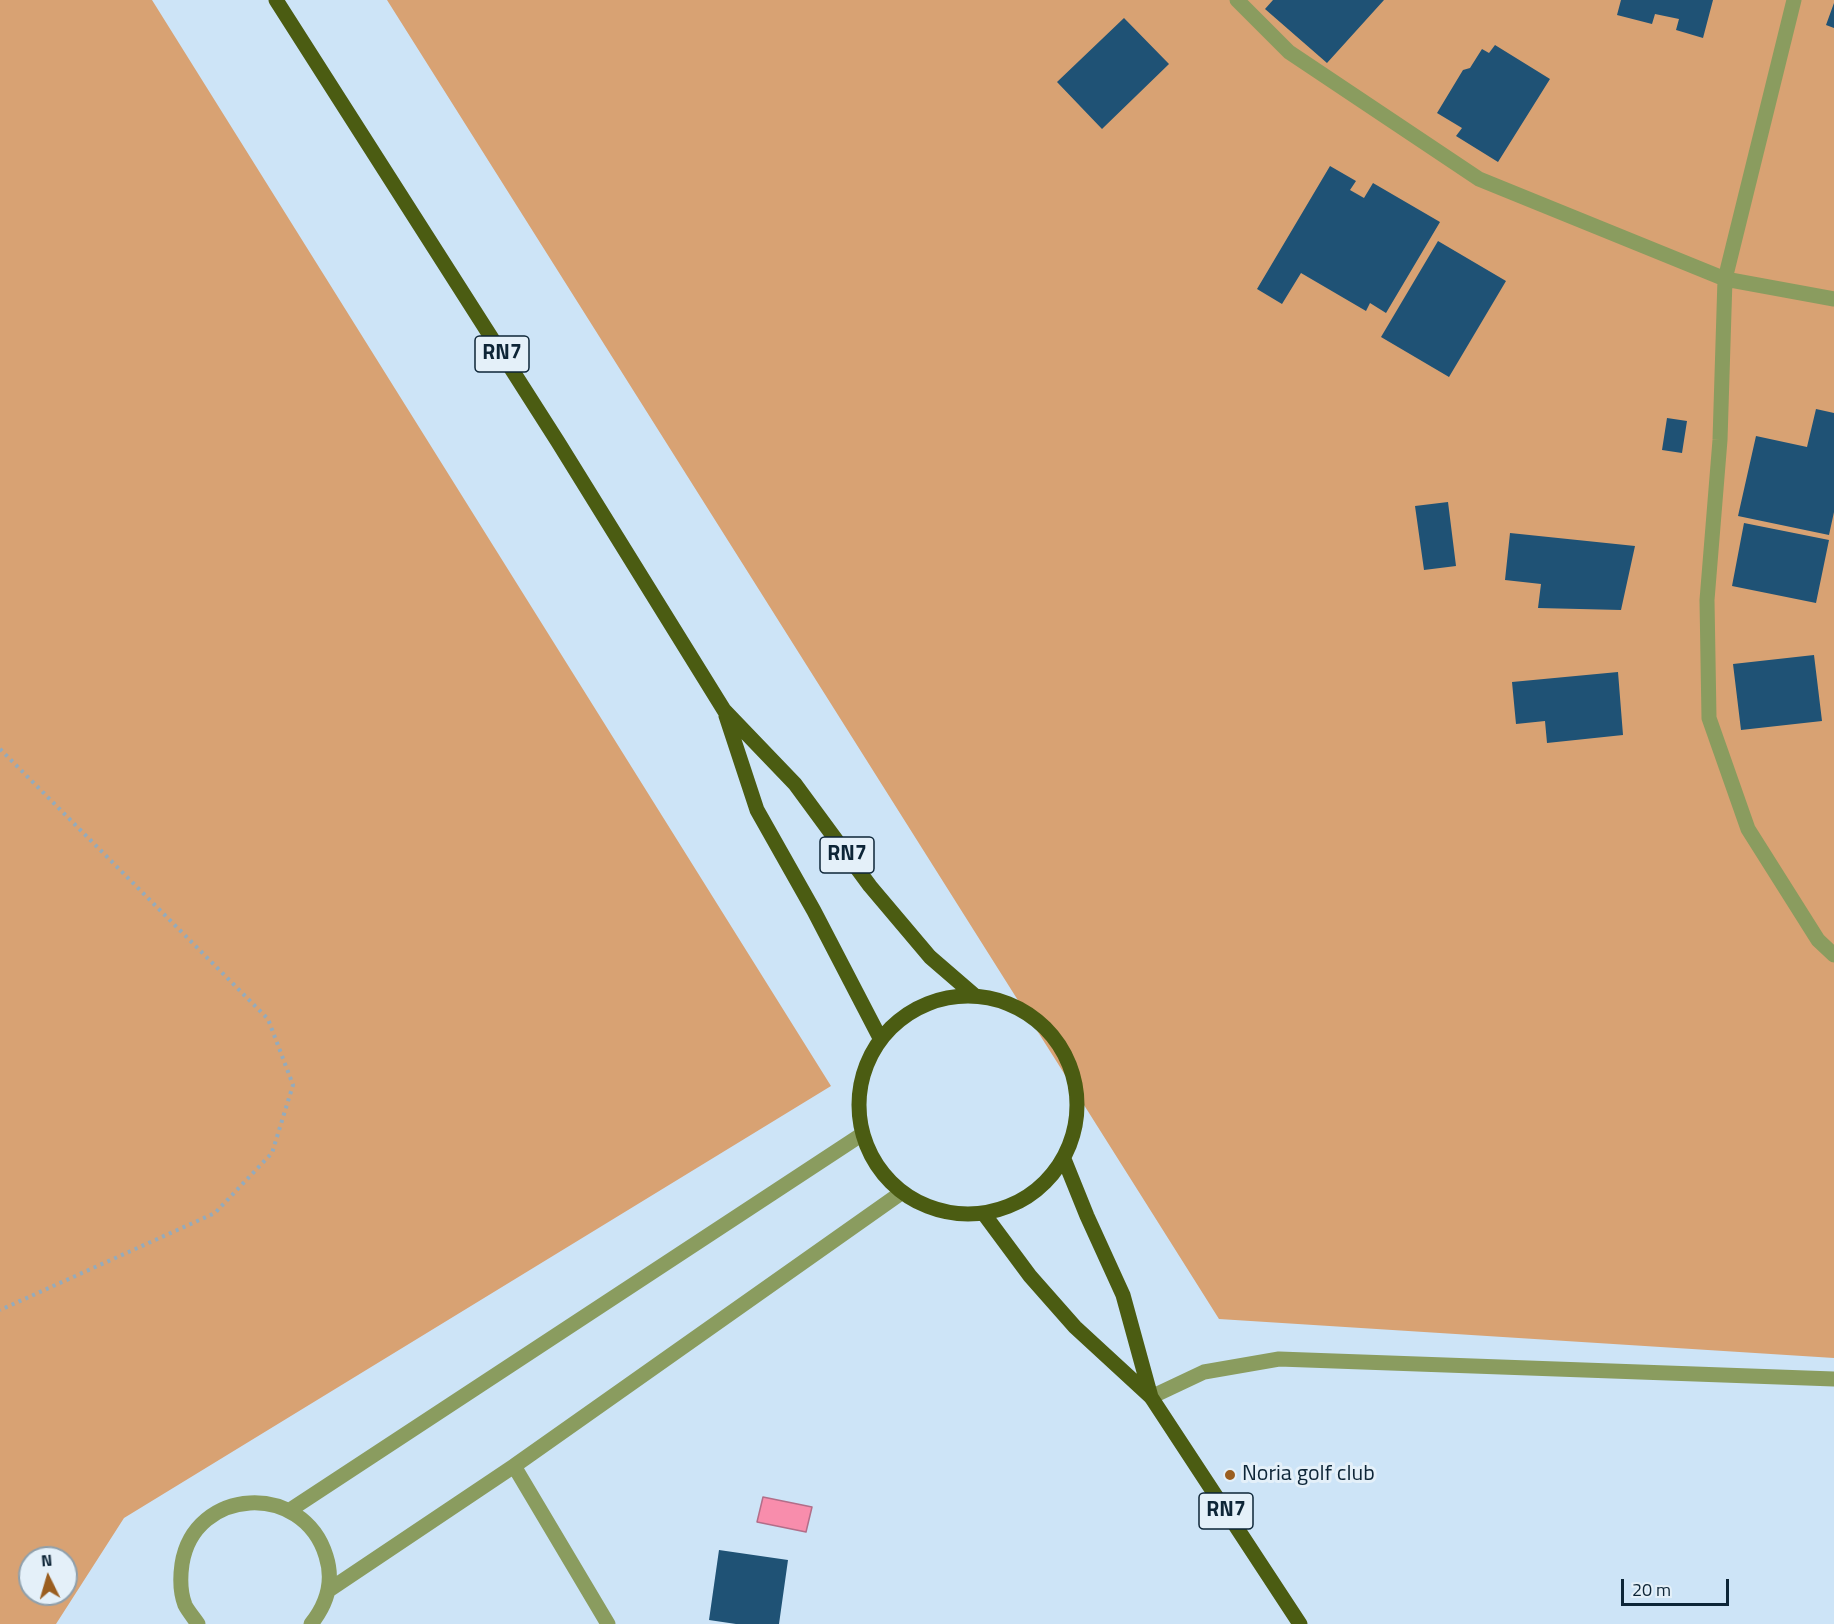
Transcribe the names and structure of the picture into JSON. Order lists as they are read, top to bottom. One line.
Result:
{"streets":{"main road":["RN7"]},"places":["Noria golf club"],"scale_bar":"20 m","north":"top"}
